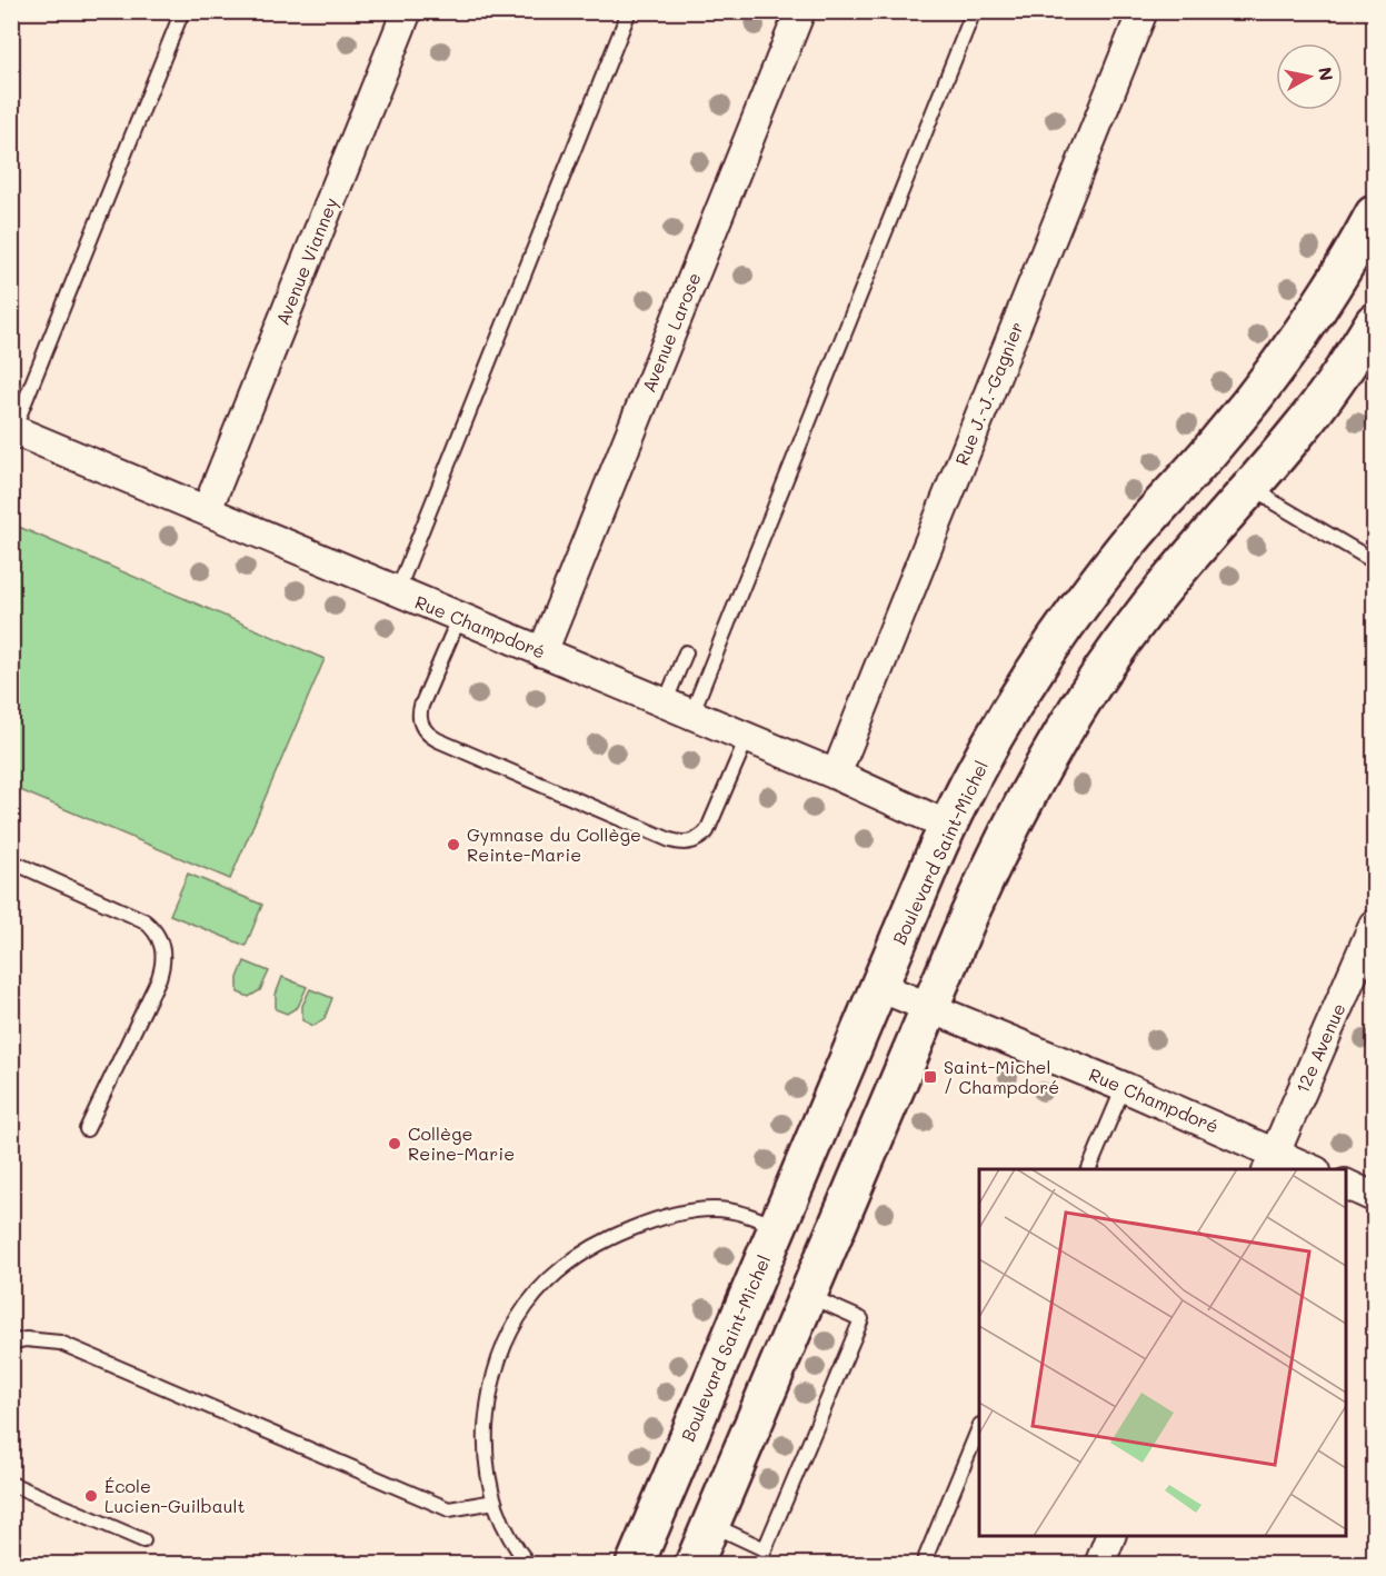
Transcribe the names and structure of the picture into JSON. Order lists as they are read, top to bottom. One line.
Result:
{"streets":{"main road":["Boulevard Saint-Michel"],"street":["Avenue Vianney","Avenue Larose","Rue J.-J.-Gagnier","Rue Champdoré","12e Avenue"]},"crossings":[["Avenue Vianney","Rue Champdoré"],["Avenue Larose","Rue Champdoré"],["Rue J.-J.-Gagnier","Rue Champdoré"],["Rue Champdoré","Boulevard Saint-Michel"],["Rue Champdoré","12e Avenue"]],"places":{"other":["Gymnase du Collège Reinte-Marie","Collège Reine-Marie","École Lucien-Guilbault"],"transit":["Saint-Michel / Champdoré"]},"north":"right"}
